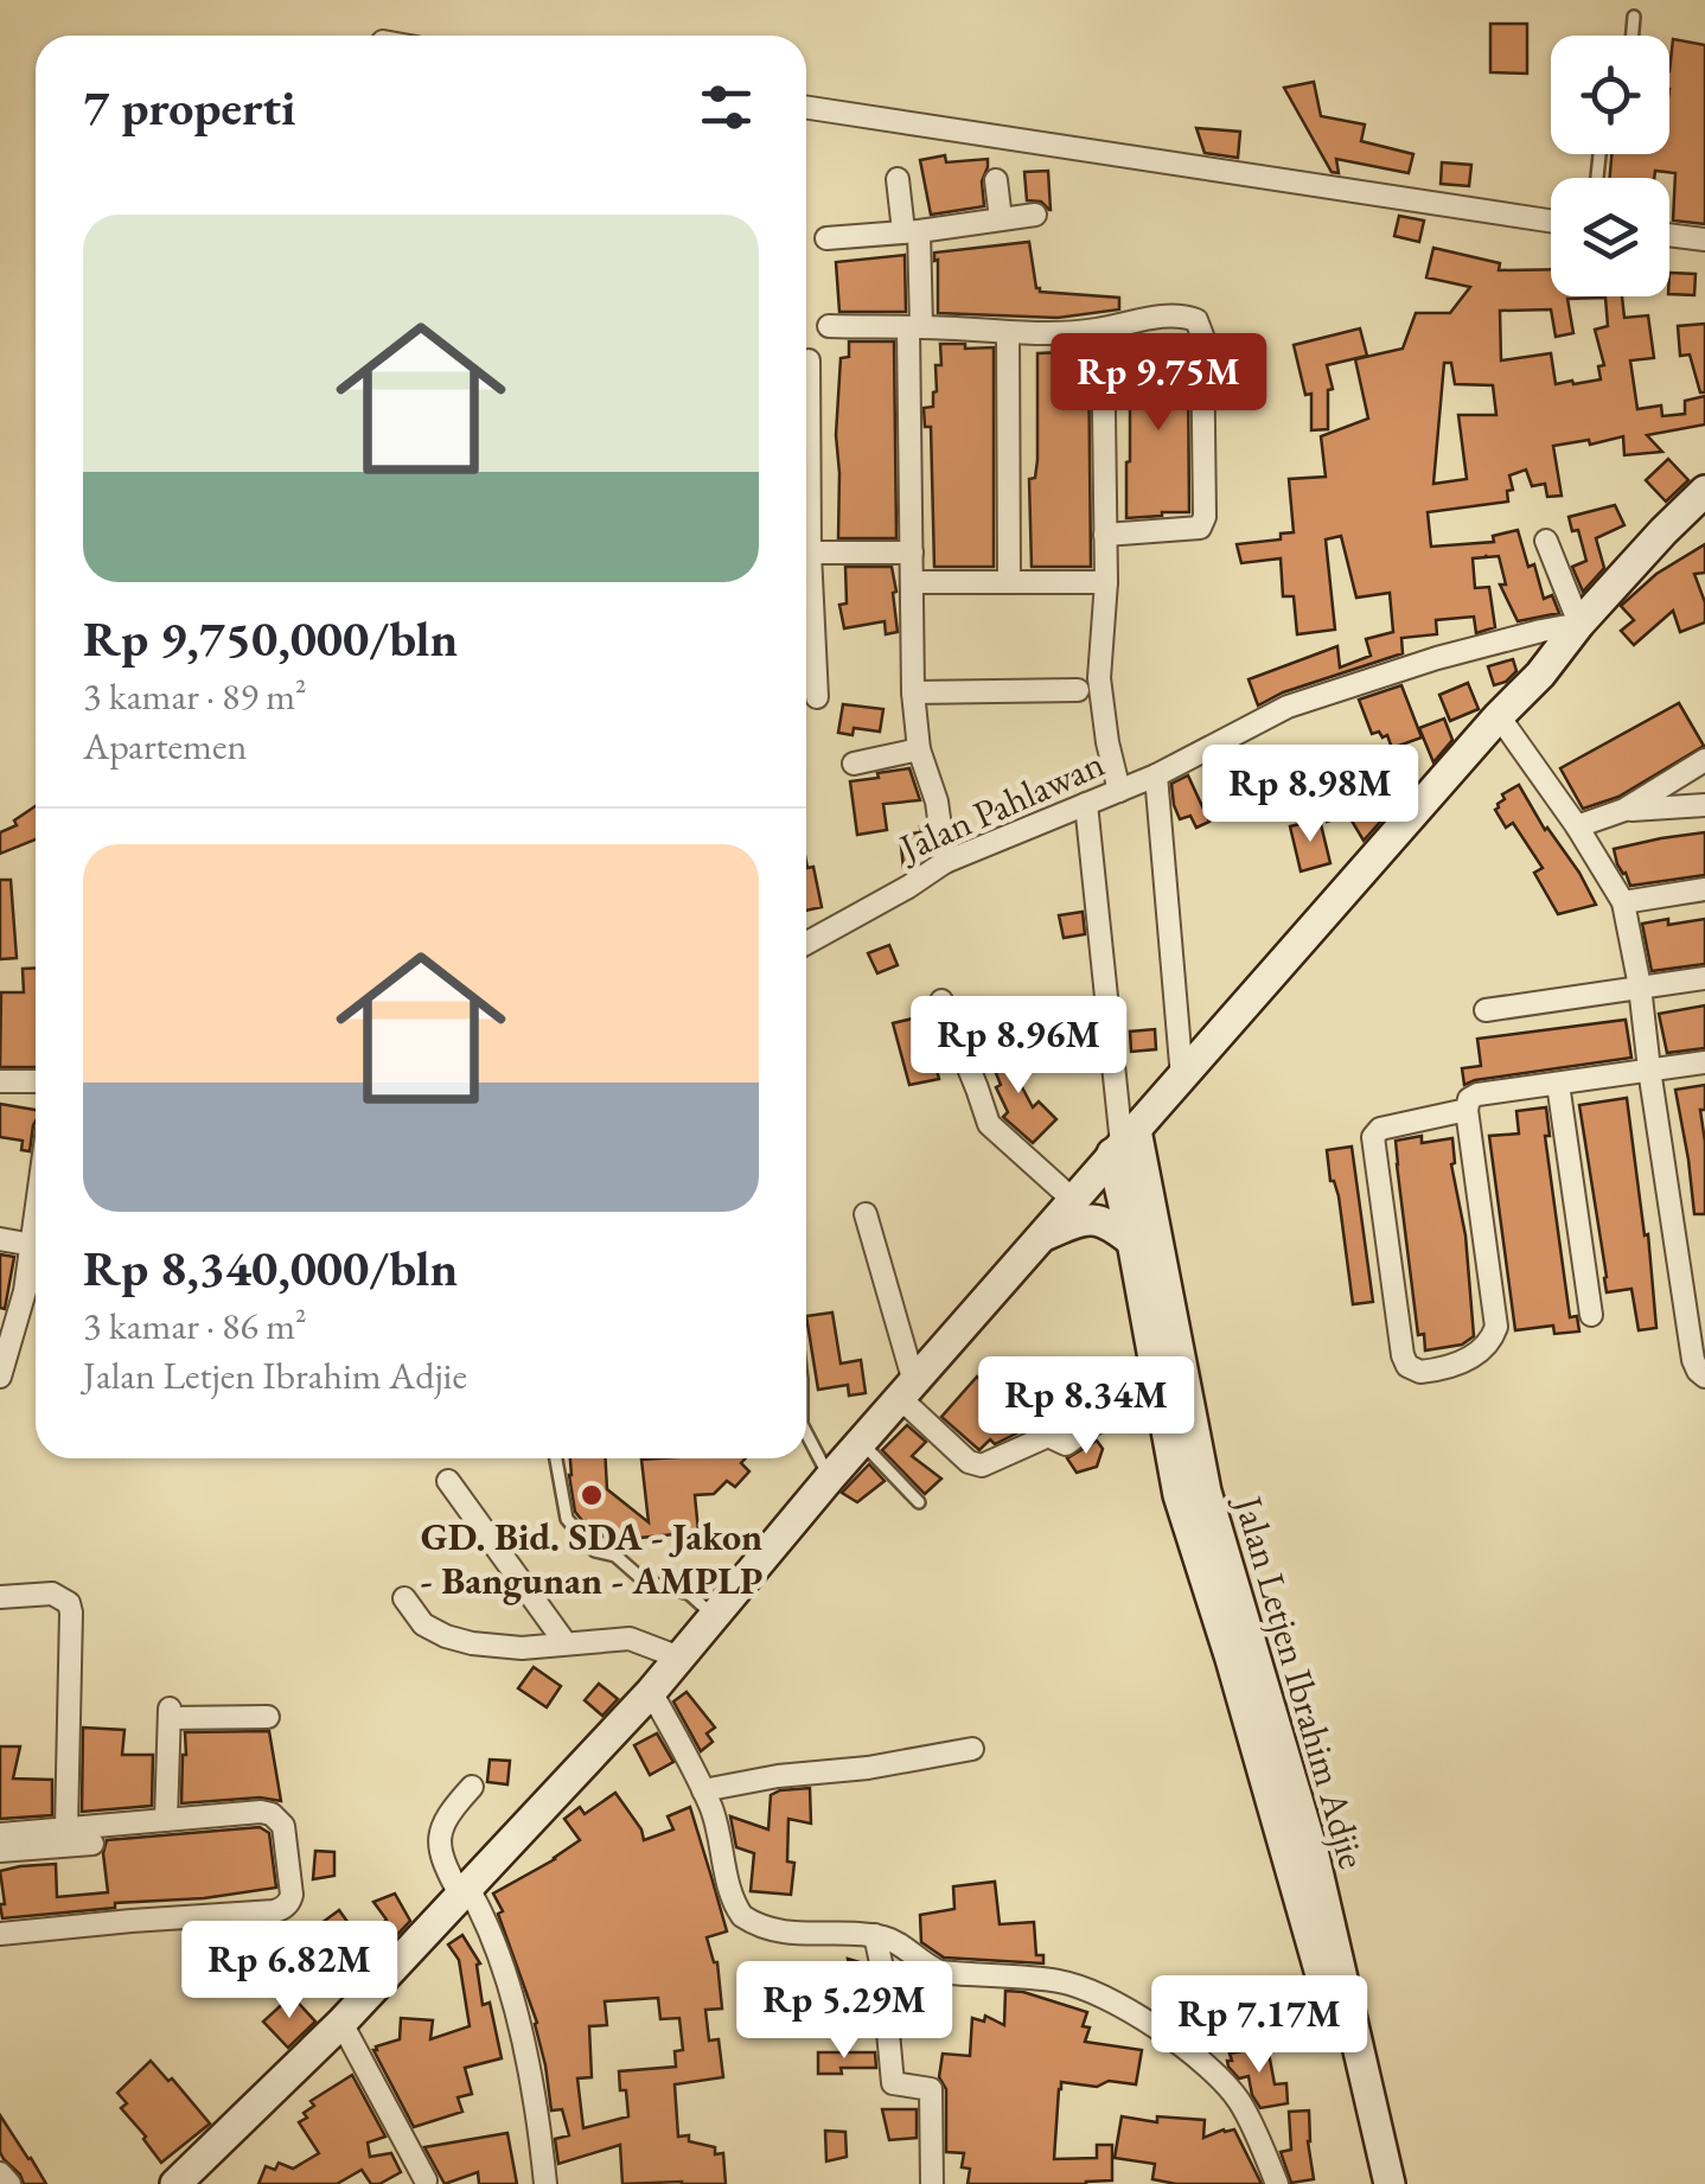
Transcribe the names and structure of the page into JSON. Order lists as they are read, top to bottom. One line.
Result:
{"streets":{"street":["Jalan Pahlawan","Jalan Letjen Ibrahim Adjie"]},"places":["GD. Bid. SDA - Jakon - Bangunan - AMPLP"],"page":{"heading":"7 properti","list":[{"name":"Rp 9,750,000/bln","note":"3 kamar · 89 m² · Apartemen"},{"name":"Rp 8,340,000/bln","note":"3 kamar · 86 m² · Jalan Letjen Ibrahim Adjie"}],"price":["Rp 9.75M","Rp 8.98M","Rp 8.96M","Rp 8.34M","Rp 6.82M","Rp 5.29M","Rp 7.17M"]}}
